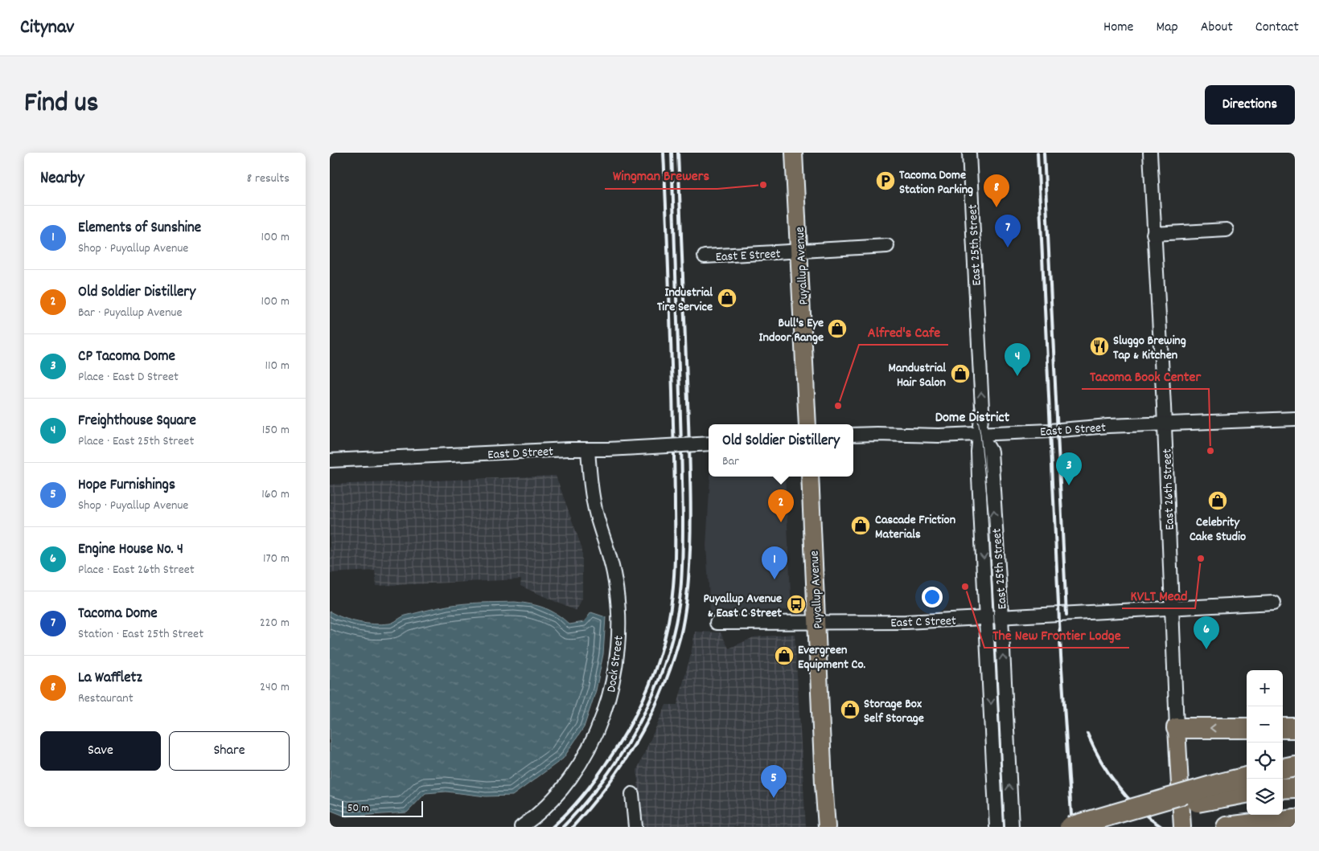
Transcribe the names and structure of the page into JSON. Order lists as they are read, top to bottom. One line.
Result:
{"streets":{"main road":["Puyallup Avenue","East 26th Street"],"street":["East 25th Street","East E Street","East D Street","East C Street","Dock Street"]},"crossings":[["East 25th Street","East D Street"],["East 25th Street","East C Street"],["East E Street","Puyallup Avenue"],["Puyallup Avenue","East C Street"],["East D Street","East 26th Street"],["East D Street","Dock Street"],["East 26th Street","East C Street"]],"districts":["Dome District"],"places":{"parking":["Tacoma Dome Station Parking"],"other":["Wingman Brewers","Alfred's Cafe","Tacoma Book Center","KVLT Mead","The New Frontier Lodge"],"shop":["Industrial Tire Service","Bull's Eye Indoor Range","Mandustrial Hair Salon","Celebrity Cake Studio","Cascade Friction Materials","Evergreen Equipment Co.","Storage Box Self Storage"],"restaurant":["Sluggo Brewing Tap & Kitchen"],"bus stop":["Puyallup Avenue & East C Street"]},"scale_bar":"50 m","page":{"header":"Citynav","nav":["Home","Map","About","Contact"],"title":"Find us","buttons":["Directions",["Save","Share"]],"heading":["Nearby","8 results"],"pins":["8","7","4","3","2","1","6","5"],"list":[{"mark":"1","name":"Elements of Sunshine","note":"Shop · Puyallup Avenue","value":"100 m"},{"mark":"2","name":"Old Soldier Distillery","note":"Bar · Puyallup Avenue","value":"100 m"},{"mark":"3","name":"CP Tacoma Dome","note":"Place · East D Street","value":"110 m"},{"mark":"4","name":"Freighthouse Square","note":"Place · East 25th Street","value":"150 m"},{"mark":"5","name":"Hope Furnishings","note":"Shop · Puyallup Avenue","value":"160 m"},{"mark":"6","name":"Engine House No. 4","note":"Place · East 26th Street","value":"170 m"},{"mark":"7","name":"Tacoma Dome","note":"Station · East 25th Street","value":"220 m"},{"mark":"8","name":"La Waffletz","note":"Restaurant","value":"240 m"}],"popup":["Old Soldier Distillery","Bar"],"map_buttons":["+","−"],"scale":"50 m"}}
